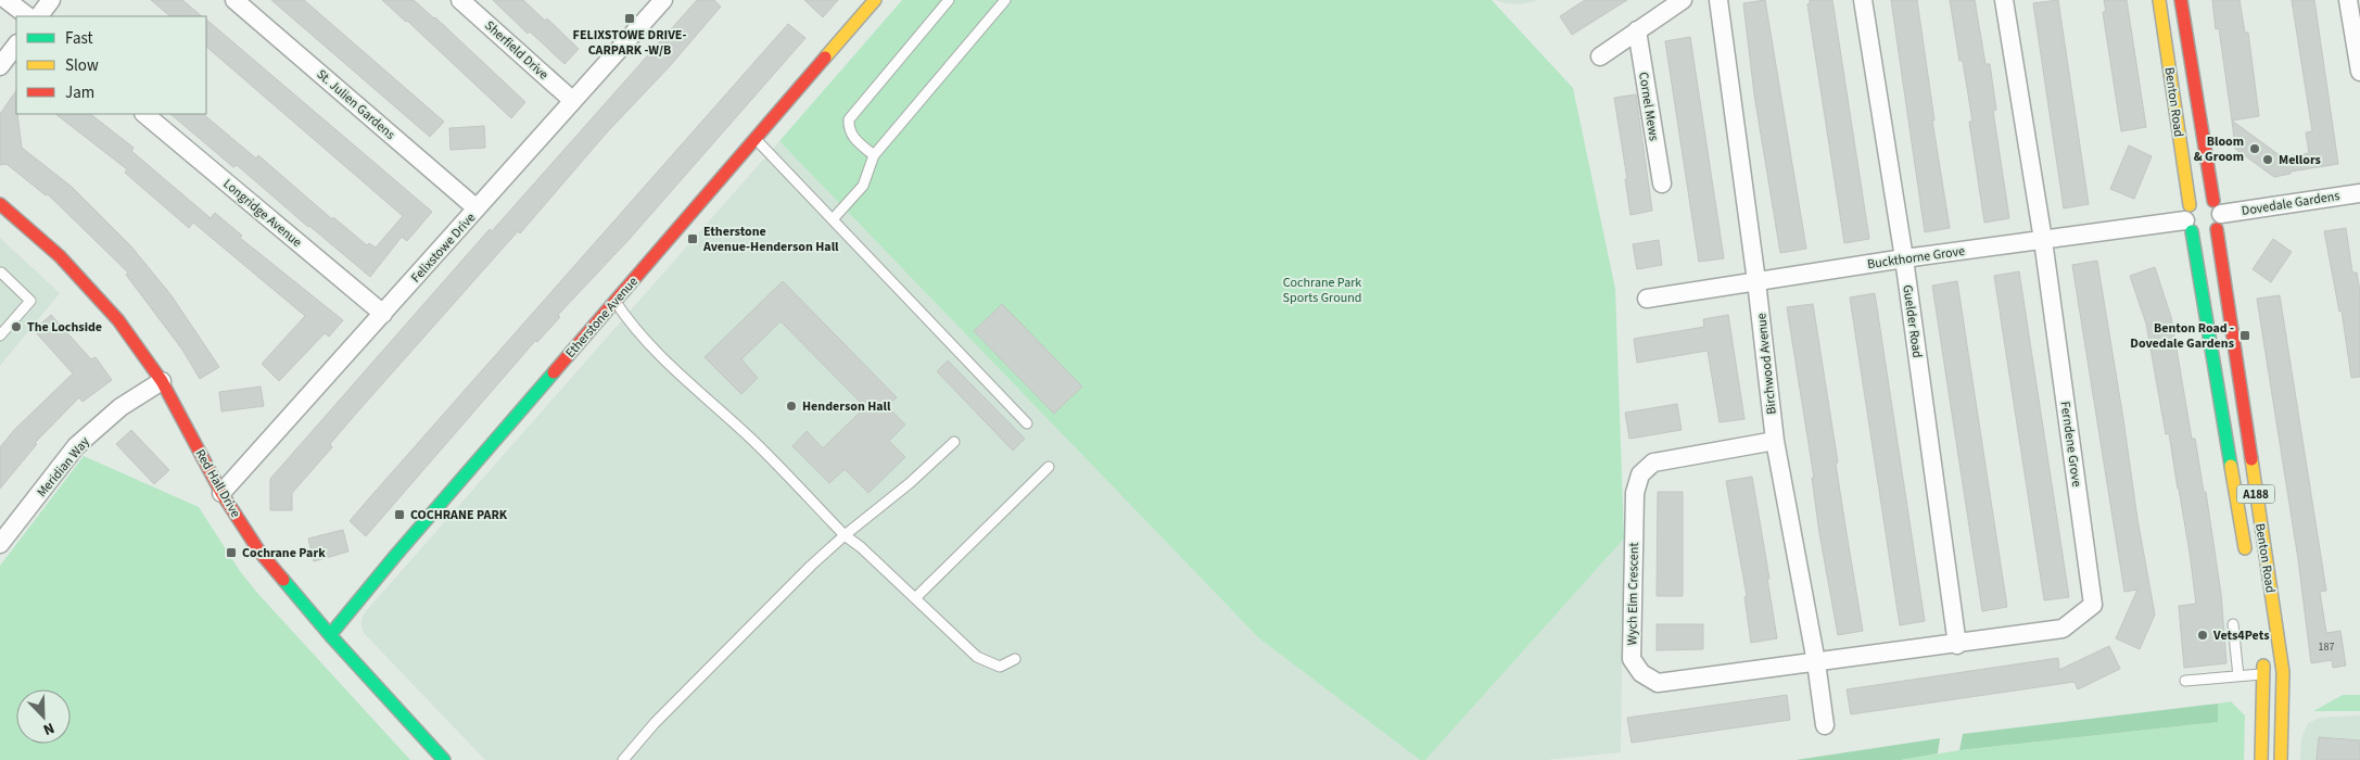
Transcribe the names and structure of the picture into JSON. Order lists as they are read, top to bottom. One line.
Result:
{"streets":{"street":["Sherfield Drive","Benton Road","St. Julien Gardens","Cornel Mews","Dovedale Gardens","Longridge Avenue","Felixstowe Drive","Buckthorne Grove","Etherstone Avenue","Guelder Road","Birchwood Avenue","Ferndene Grove","Meridian Way","Red Hall Drive","A188","Wych Elm Crescent"]},"crossings":[["Sherfield Drive","Felixstowe Drive"],["Benton Road","Dovedale Gardens"],["Benton Road","Buckthorne Grove"],["St. Julien Gardens","Felixstowe Drive"],["Longridge Avenue","Felixstowe Drive"],["Felixstowe Drive","Red Hall Drive"],["Buckthorne Grove","Guelder Road"],["Buckthorne Grove","Birchwood Avenue"],["Buckthorne Grove","Ferndene Grove"],["Etherstone Avenue","Red Hall Drive"],["Guelder Road","Ferndene Grove"],["Birchwood Avenue","Ferndene Grove"],["Birchwood Avenue","Wych Elm Crescent"],["Ferndene Grove","Wych Elm Crescent"],["Meridian Way","Red Hall Drive"]],"parks":["Cochrane Park Sports Ground"],"places":{"transit":["FELIXSTOWE DRIVE- CARPARK -W/B","Etherstone Avenue-Henderson Hall","Benton Road - Dovedale Gardens","COCHRANE PARK","Cochrane Park"],"other":["Bloom & Groom","Mellors","The Lochside","Henderson Hall","Vets4Pets"]},"house_numbers":["187"],"legend":["Fast","Slow","Jam"],"north":"bottom right"}
